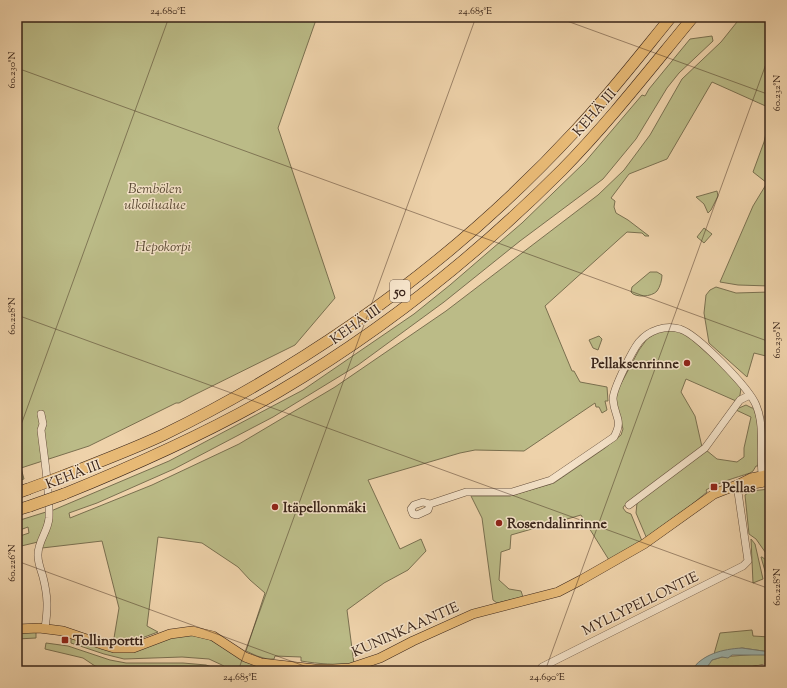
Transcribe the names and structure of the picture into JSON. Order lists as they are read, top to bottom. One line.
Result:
{"streets":{"highway":["KEHÄ III","50"],"main road":["KUNINKAANTIE"],"street":["MYLLYPELLONTIE"]},"crossings":[["MYLLYPELLONTIE","KUNINKAANTIE"]],"parks":["Bembölen ulkoilualue","Hepokorpi"],"places":{"other":["Pellaksenrinne","Itäpellonmäki","Rosendalinrinne"],"transit":["Pellas","Tollinportti"]},"coordinates":["24.680°E","24.685°E","60.230°N","60.232°N","60.228°N","60.226°N","24.690°E"]}
